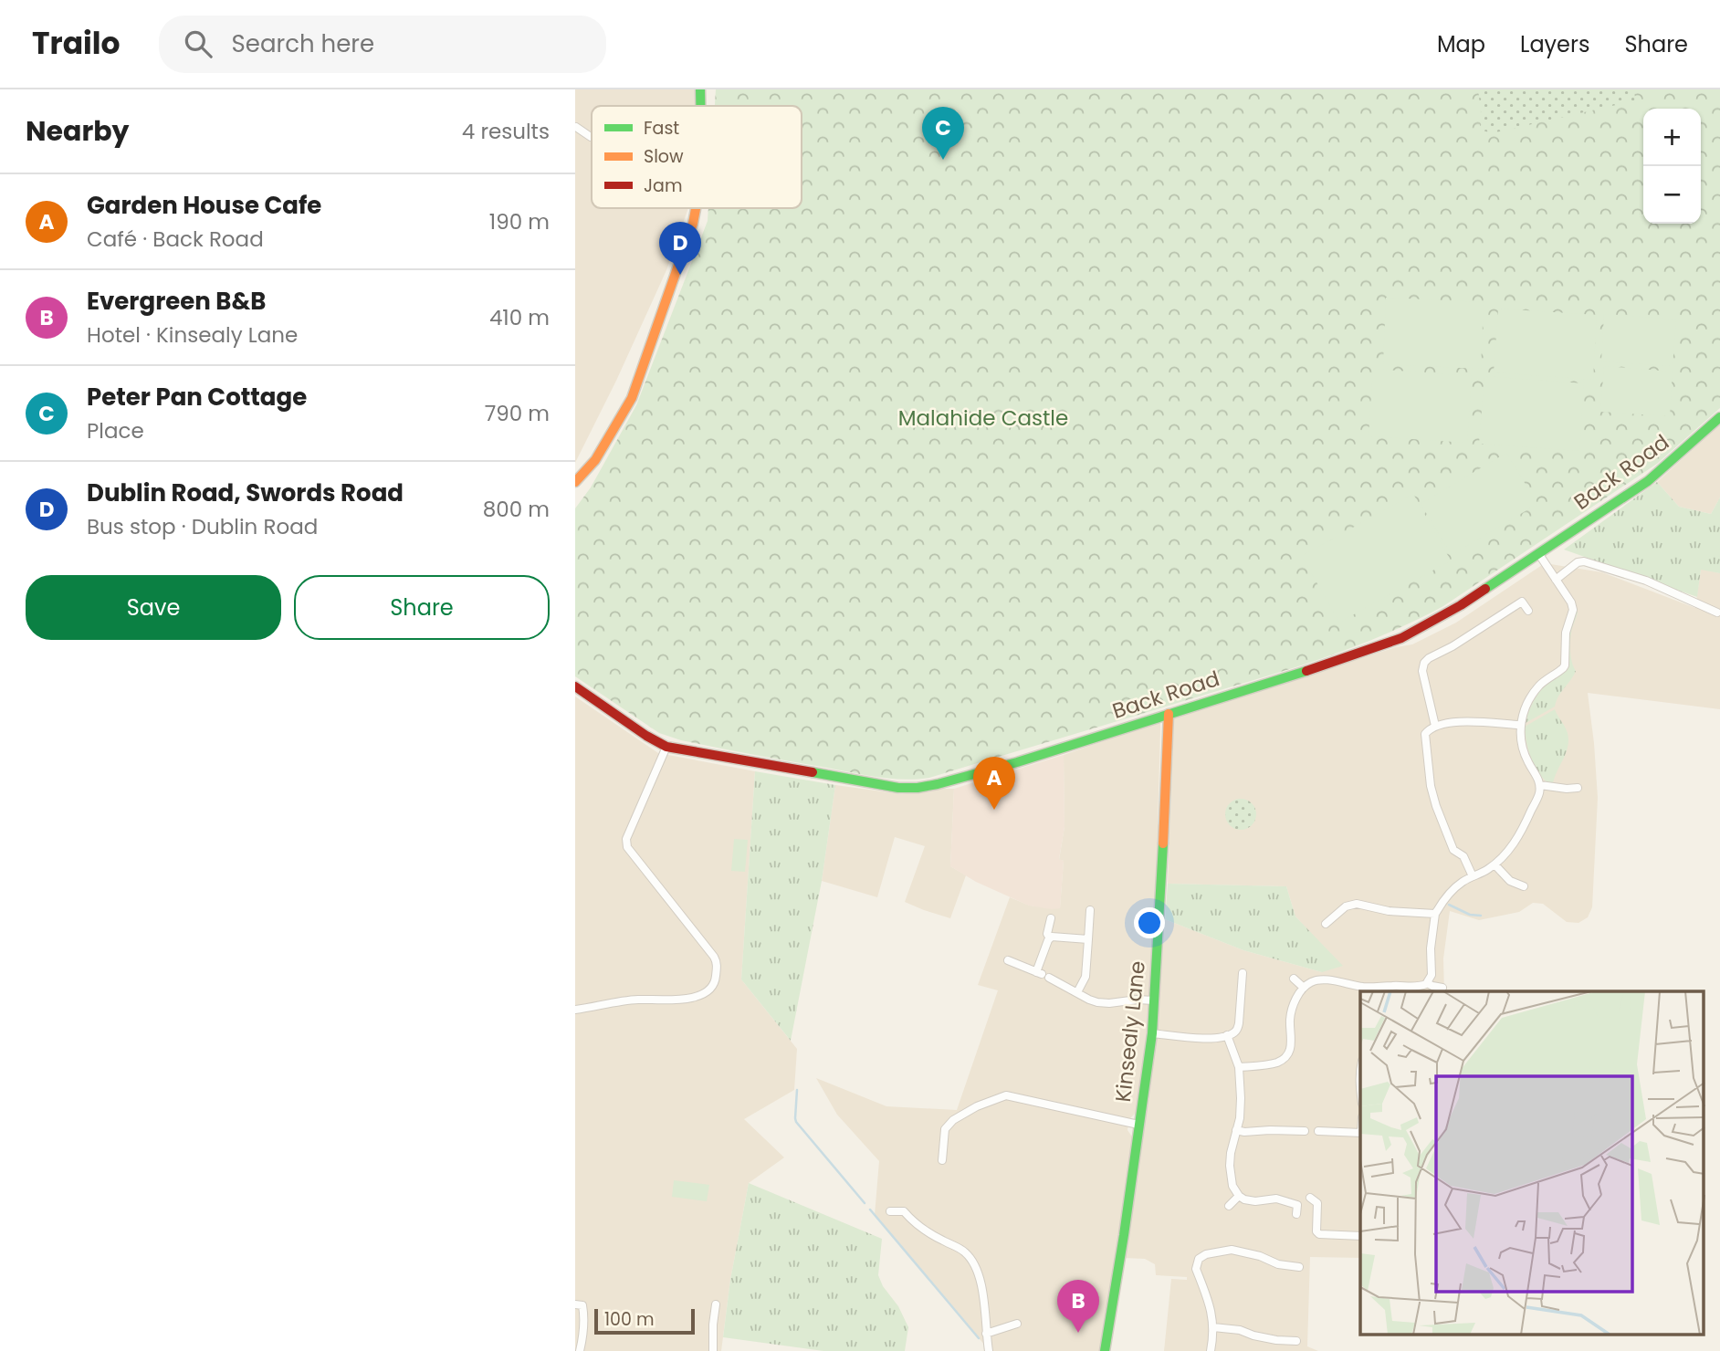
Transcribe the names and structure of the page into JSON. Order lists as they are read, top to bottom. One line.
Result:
{"streets":{"street":["Back Road","Kinsealy Lane"]},"crossings":[["Back Road","Kinsealy Lane"]],"parks":["Malahide Castle"],"legend":["Fast","Slow","Jam"],"scale_bar":"100 m","page":{"header":"Trailo","search":"Search here","nav":["Map","Layers","Share"],"heading":["Nearby","4 results"],"pins":["C","D","A","B"],"map_buttons":["+","−"],"list":[{"mark":"A","name":"Garden House Cafe","note":"Café · Back Road","value":"190 m"},{"mark":"B","name":"Evergreen B&B","note":"Hotel · Kinsealy Lane","value":"410 m"},{"mark":"C","name":"Peter Pan Cottage","note":"Place","value":"790 m"},{"mark":"D","name":"Dublin Road, Swords Road","note":"Bus stop · Dublin Road","value":"800 m"}],"buttons":["Save","Share"],"scale":"100 m"}}
